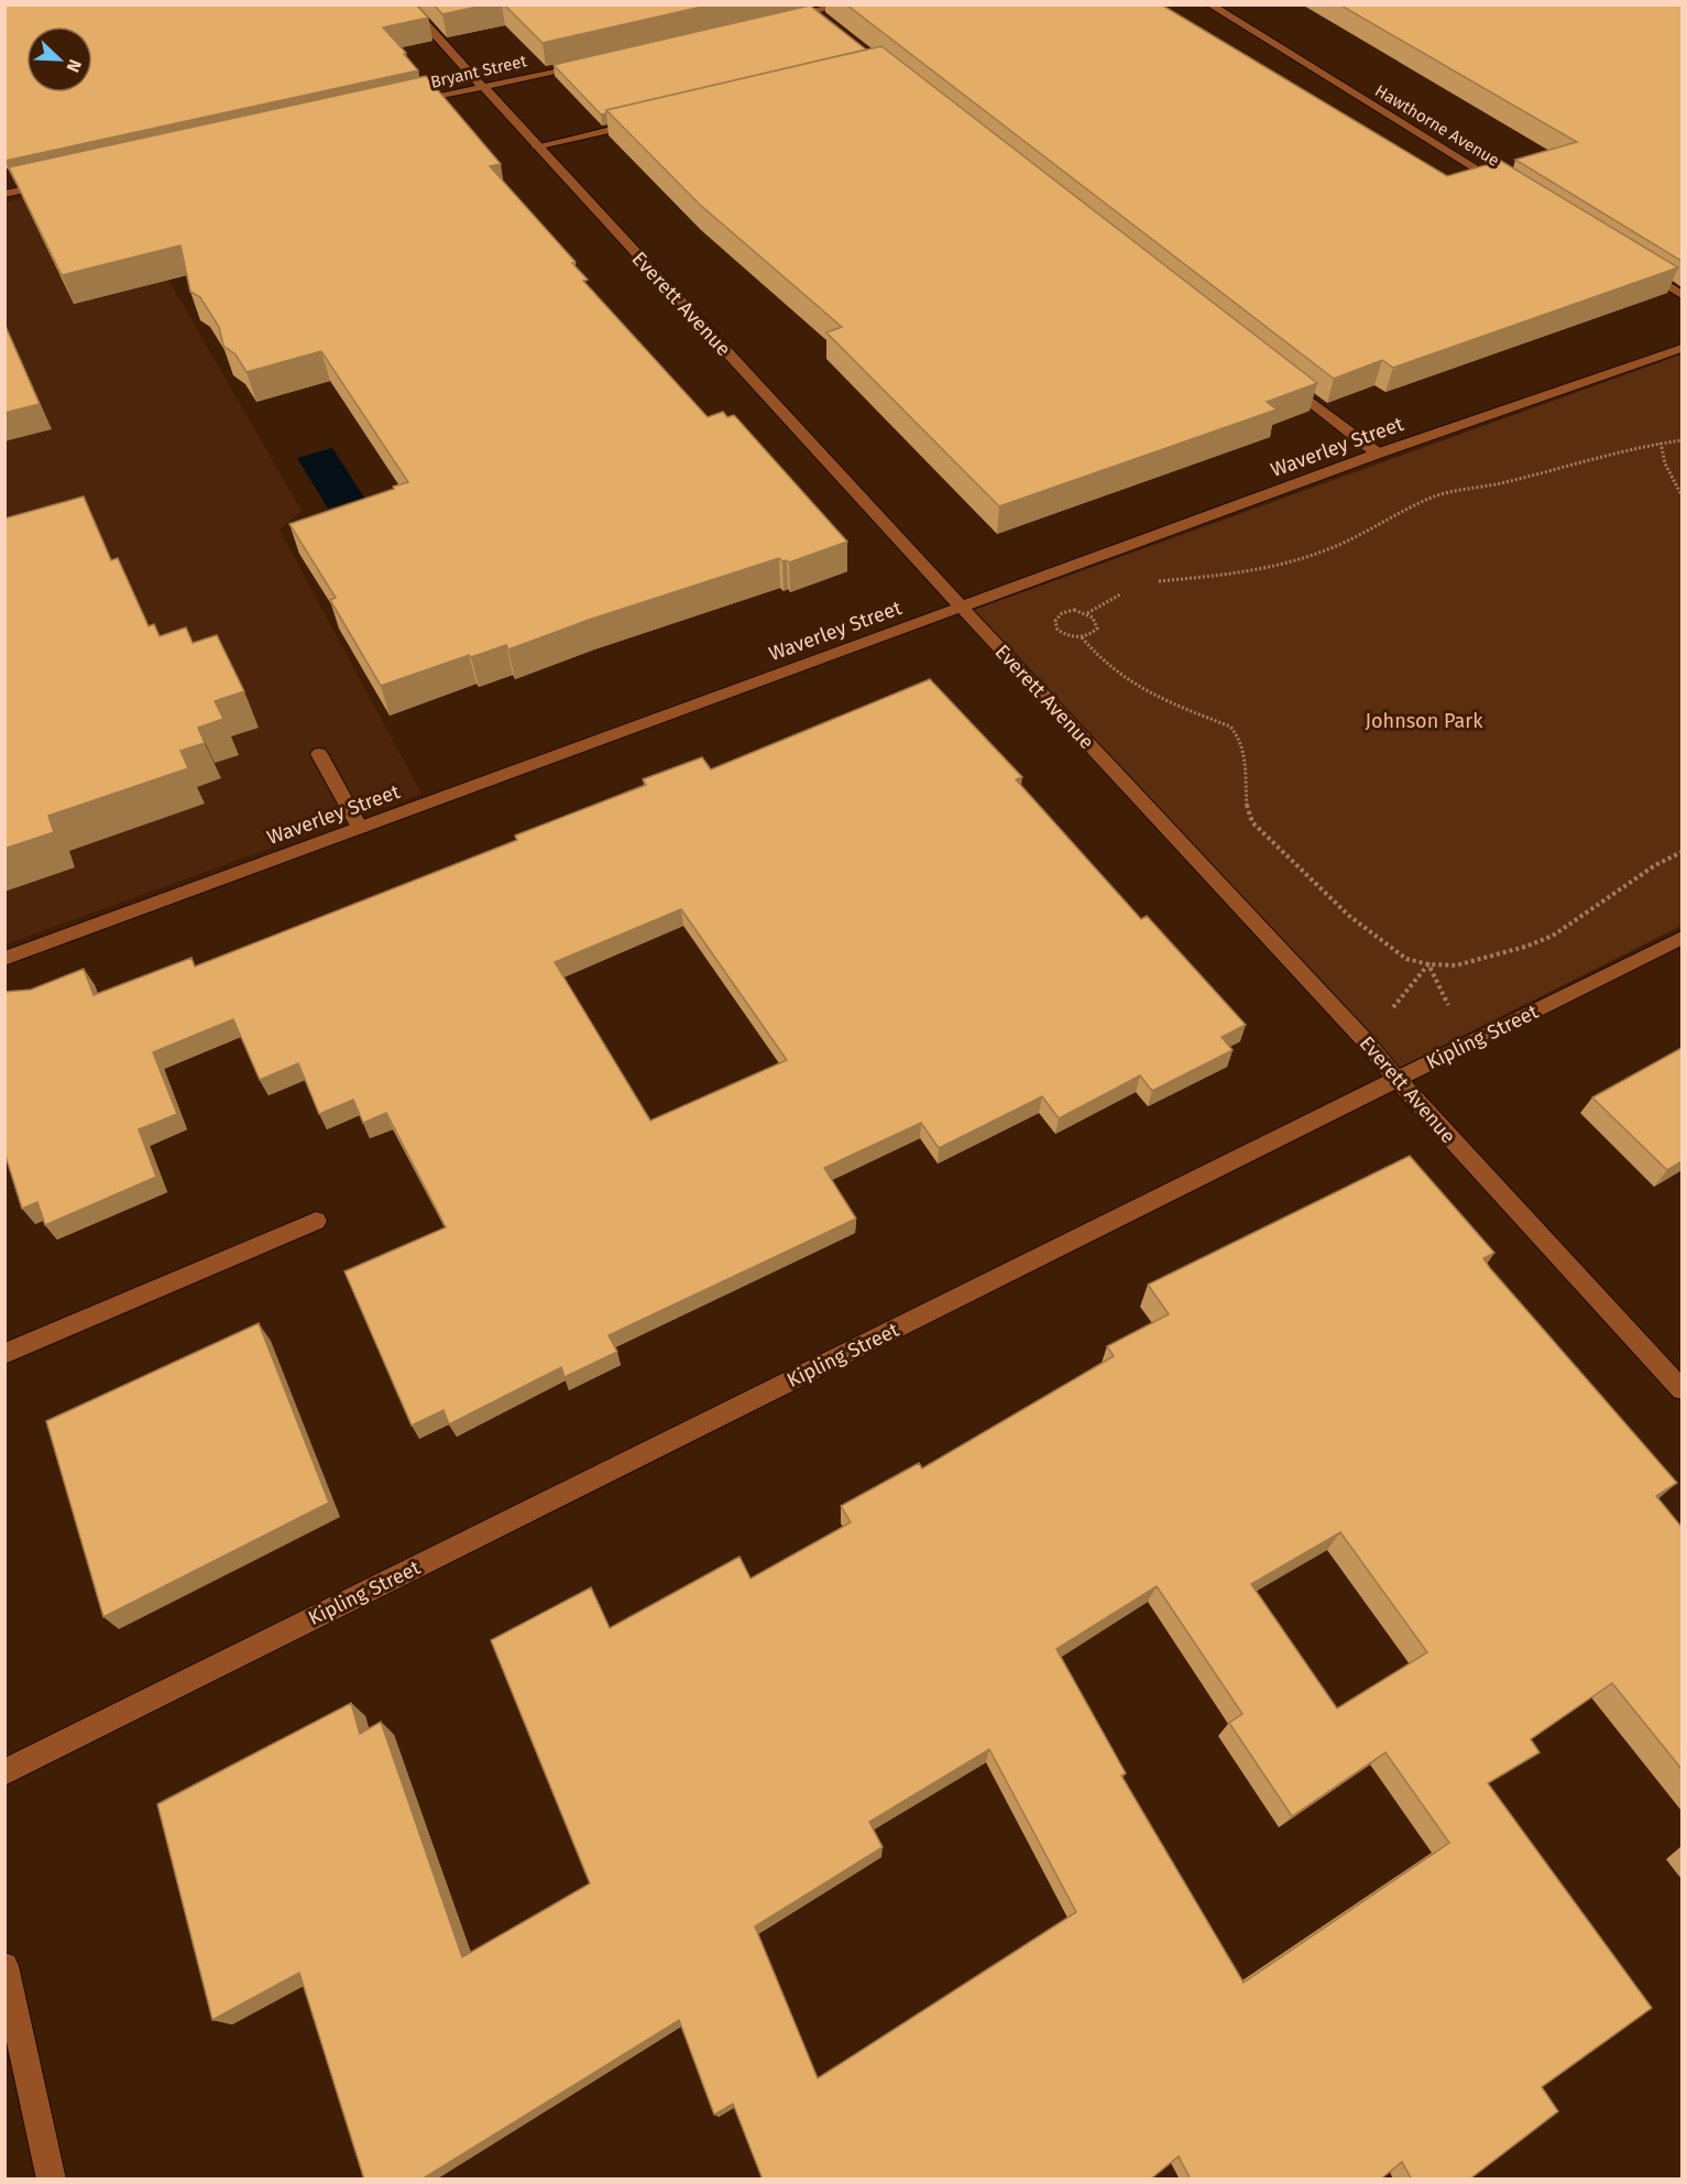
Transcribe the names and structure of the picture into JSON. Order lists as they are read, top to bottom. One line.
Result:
{"streets":{"street":["Bryant Street","Hawthorne Avenue","Everett Avenue","Waverley Street","Kipling Street"]},"crossings":[["Bryant Street","Everett Avenue"],["Everett Avenue","Waverley Street"],["Everett Avenue","Kipling Street"]],"parks":["Johnson Park"],"north":"bottom right"}
